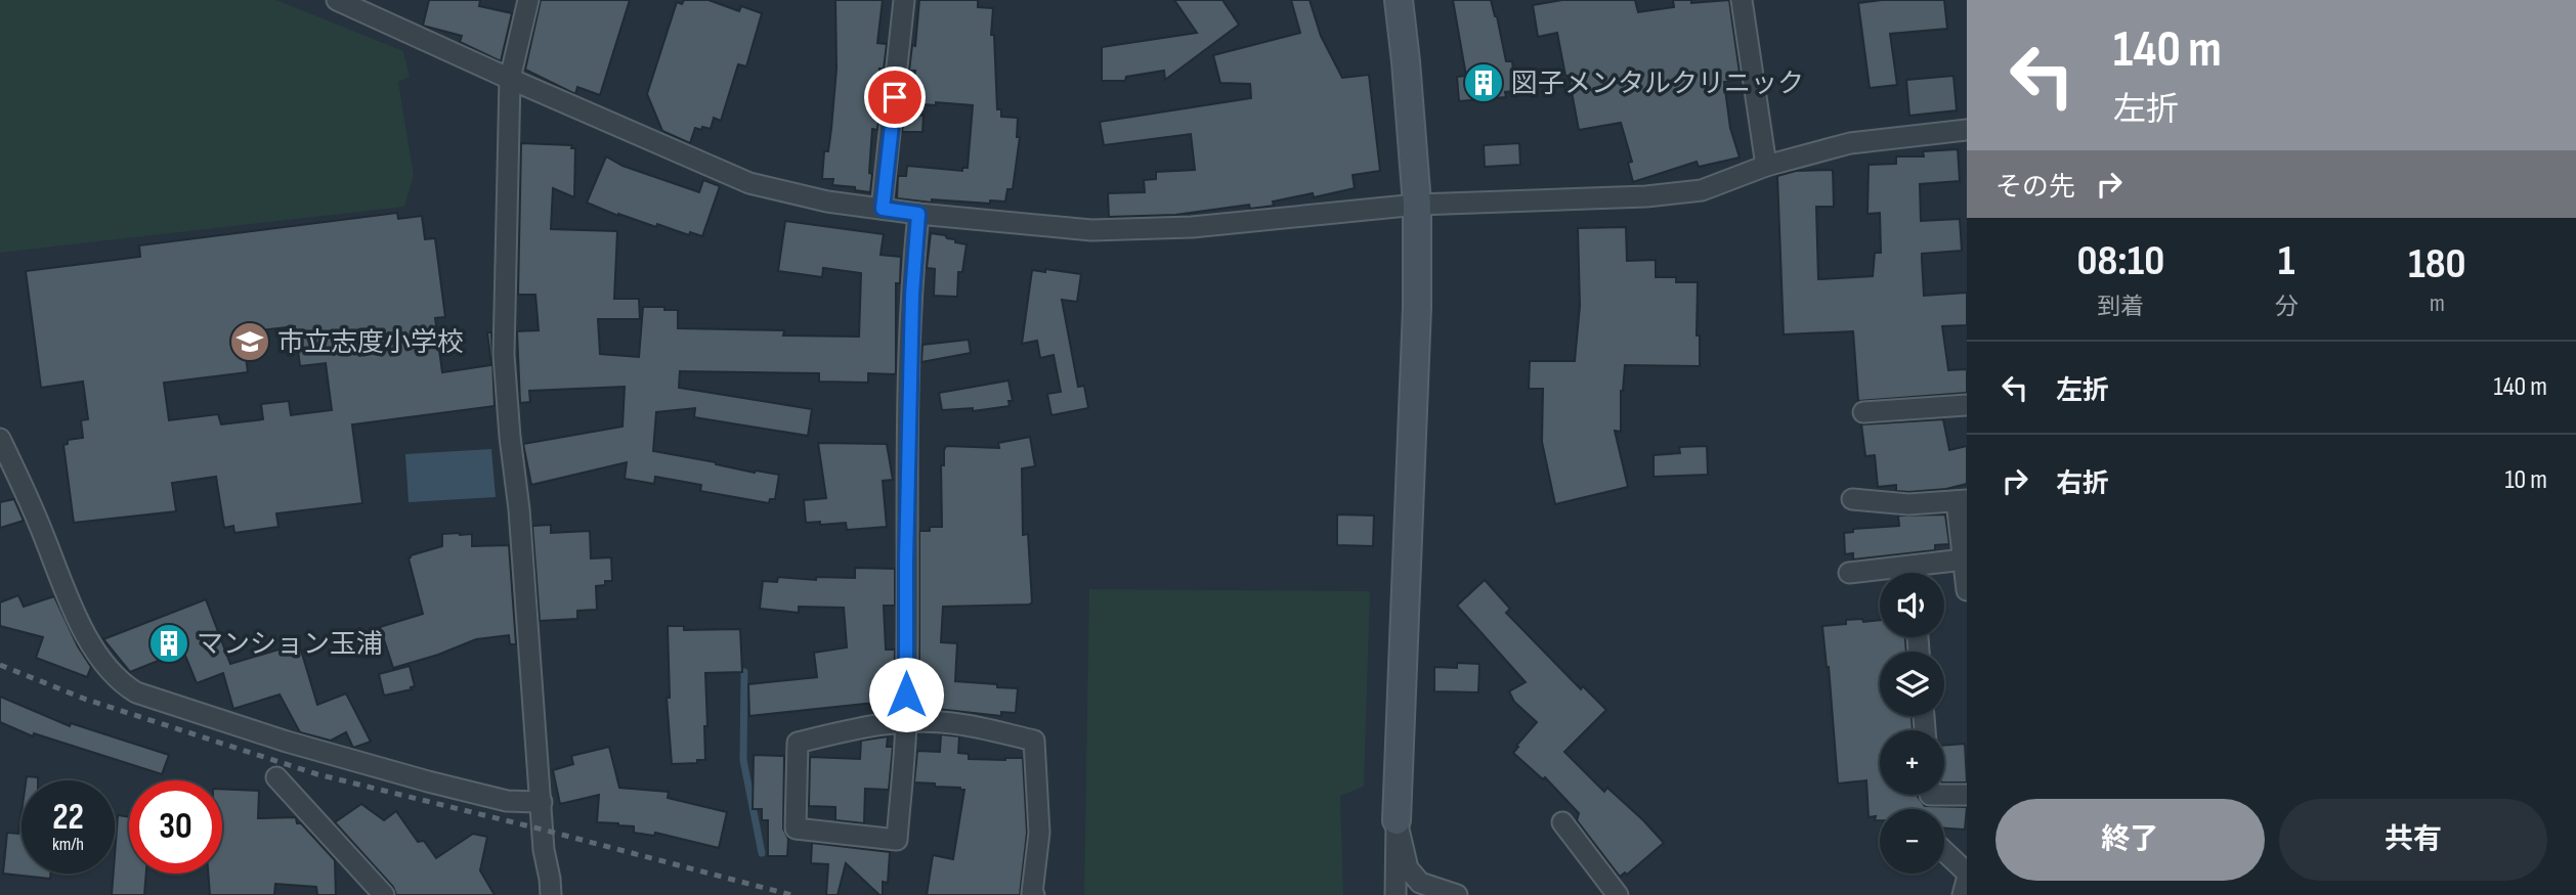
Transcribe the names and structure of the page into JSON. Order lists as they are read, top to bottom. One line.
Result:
{"places":{"building":["図子メンタルクリニック","マンション玉浦"],"school or university":["市立志度小学校"]},"page":{"turn":["140 m","左折"],"then":"その先","eta":["08:10","到着","1","分","180","m"],"list":[{"name":"左折","value":"140 m"},{"name":"右折","value":"10 m"}],"map_buttons":["+","−"],"speed":"22 km/h","limit":"30","buttons":["終了","共有"]}}
